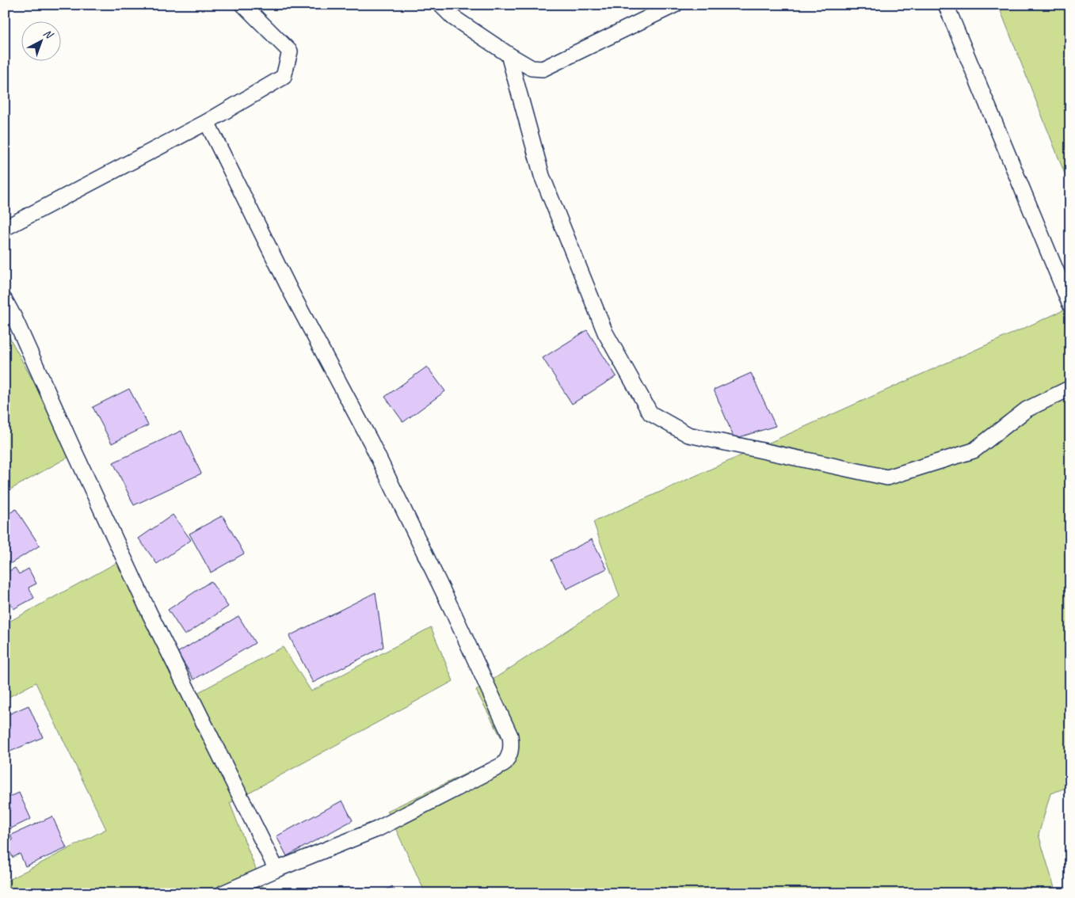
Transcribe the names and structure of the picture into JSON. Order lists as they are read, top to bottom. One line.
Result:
{"north":"top right"}
